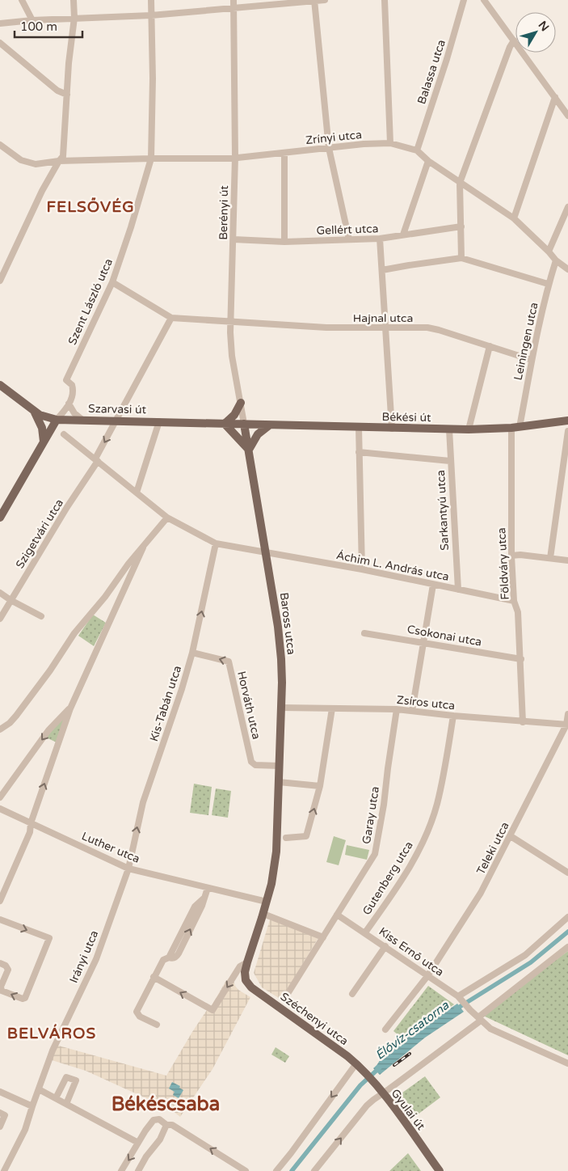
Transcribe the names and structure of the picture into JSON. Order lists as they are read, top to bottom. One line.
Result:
{"streets":{"main road":["Szarvasi út","Békési út","Baross utca","Széchenyi utca","Gyulai út"],"street":["Balassa utca","Zrínyi utca","Berényi út","Gellért utca","Szent László utca","Hajnal utca","Leiningen utca","Sarkantyú utca","Szigetvári utca","Földváry utca","Áchim L. András utca","Csokonai utca","Zsíros utca","Kis-Tabán utca","Horváth utca","Garay utca","Luther utca","Teleki utca","Gutenberg utca","Kiss Ernő utca","Irányi utca"]},"crossings":[["Balassa utca","Zrínyi utca"],["Zrínyi utca","Berényi út"],["Zrínyi utca","Szent László utca"],["Zrínyi utca","Leiningen utca"],["Berényi út","Gellért utca"],["Berényi út","Hajnal utca"],["Berényi út","Szarvasi út"],["Berényi út","Békési út"],["Berényi út","Baross utca"],["Hajnal utca","Leiningen utca"],["Hajnal utca","Szigetvári utca"],["Leiningen utca","Békési út"],["Leiningen utca","Földváry utca"],["Szarvasi út","Békési út"],["Szarvasi út","Szigetvári utca"],["Szarvasi út","Baross utca"],["Békési út","Sarkantyú utca"],["Békési út","Földváry utca"],["Békési út","Baross utca"],["Sarkantyú utca","Áchim L. András utca"],["Földváry utca","Áchim L. András utca"],["Földváry utca","Csokonai utca"],["Földváry utca","Zsíros utca"],["Áchim L. András utca","Baross utca"],["Baross utca","Zsíros utca"],["Baross utca","Horváth utca"],["Baross utca","Luther utca"],["Baross utca","Széchenyi utca"],["Zsíros utca","Garay utca"],["Zsíros utca","Teleki utca"],["Zsíros utca","Gutenberg utca"],["Kis-Tabán utca","Horváth utca"],["Kis-Tabán utca","Luther utca"],["Kis-Tabán utca","Irányi utca"],["Garay utca","Kiss Ernő utca"],["Luther utca","Irányi utca"],["Teleki utca","Kiss Ernő utca"],["Gutenberg utca","Kiss Ernő utca"],["Széchenyi utca","Gyulai út"]],"one_way":["Kis-Tabán utca","Horváth utca"],"districts":["FELSŐVÉG","BELVÁROS","Békéscsaba"],"water":["Élővíz-csatorna"],"scale_bar":"100 m","north":"top right"}
